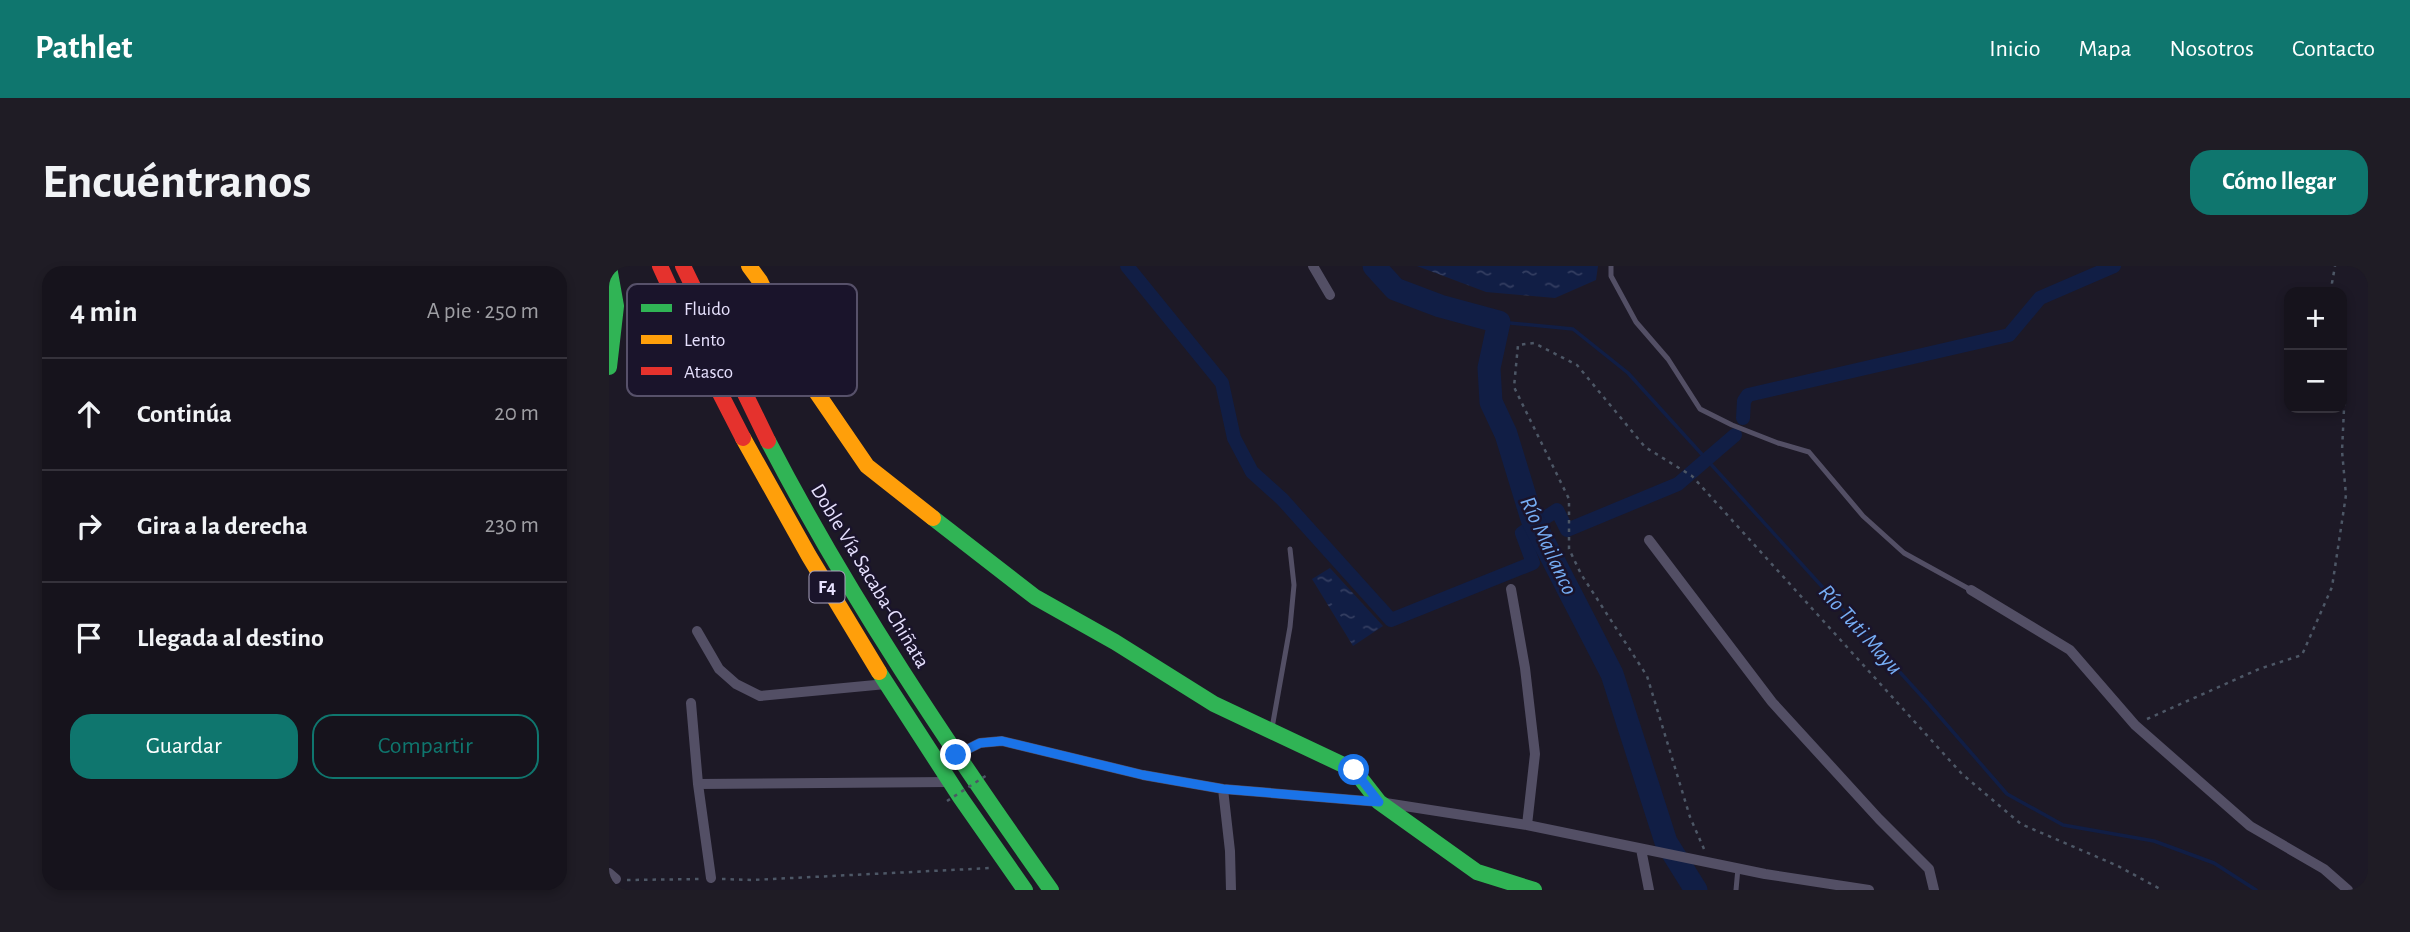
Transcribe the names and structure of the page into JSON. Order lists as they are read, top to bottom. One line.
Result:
{"streets":{"main road":["Doble Vía Sacaba-Chiñata","F4"]},"water":["Río Mailanco","Río Tuti Mayu"],"legend":["Fluido","Lento","Atasco"],"page":{"header":"Pathlet","nav":["Inicio","Mapa","Nosotros","Contacto"],"buttons":["Cómo llegar",["Guardar","Compartir"]],"title":"Encuéntranos","heading":["4 min","A pie · 250 m"],"map_buttons":["+","−"],"list":[["Continúa","20 m"],["Gira a la derecha","230 m"],"Llegada al destino"]}}
